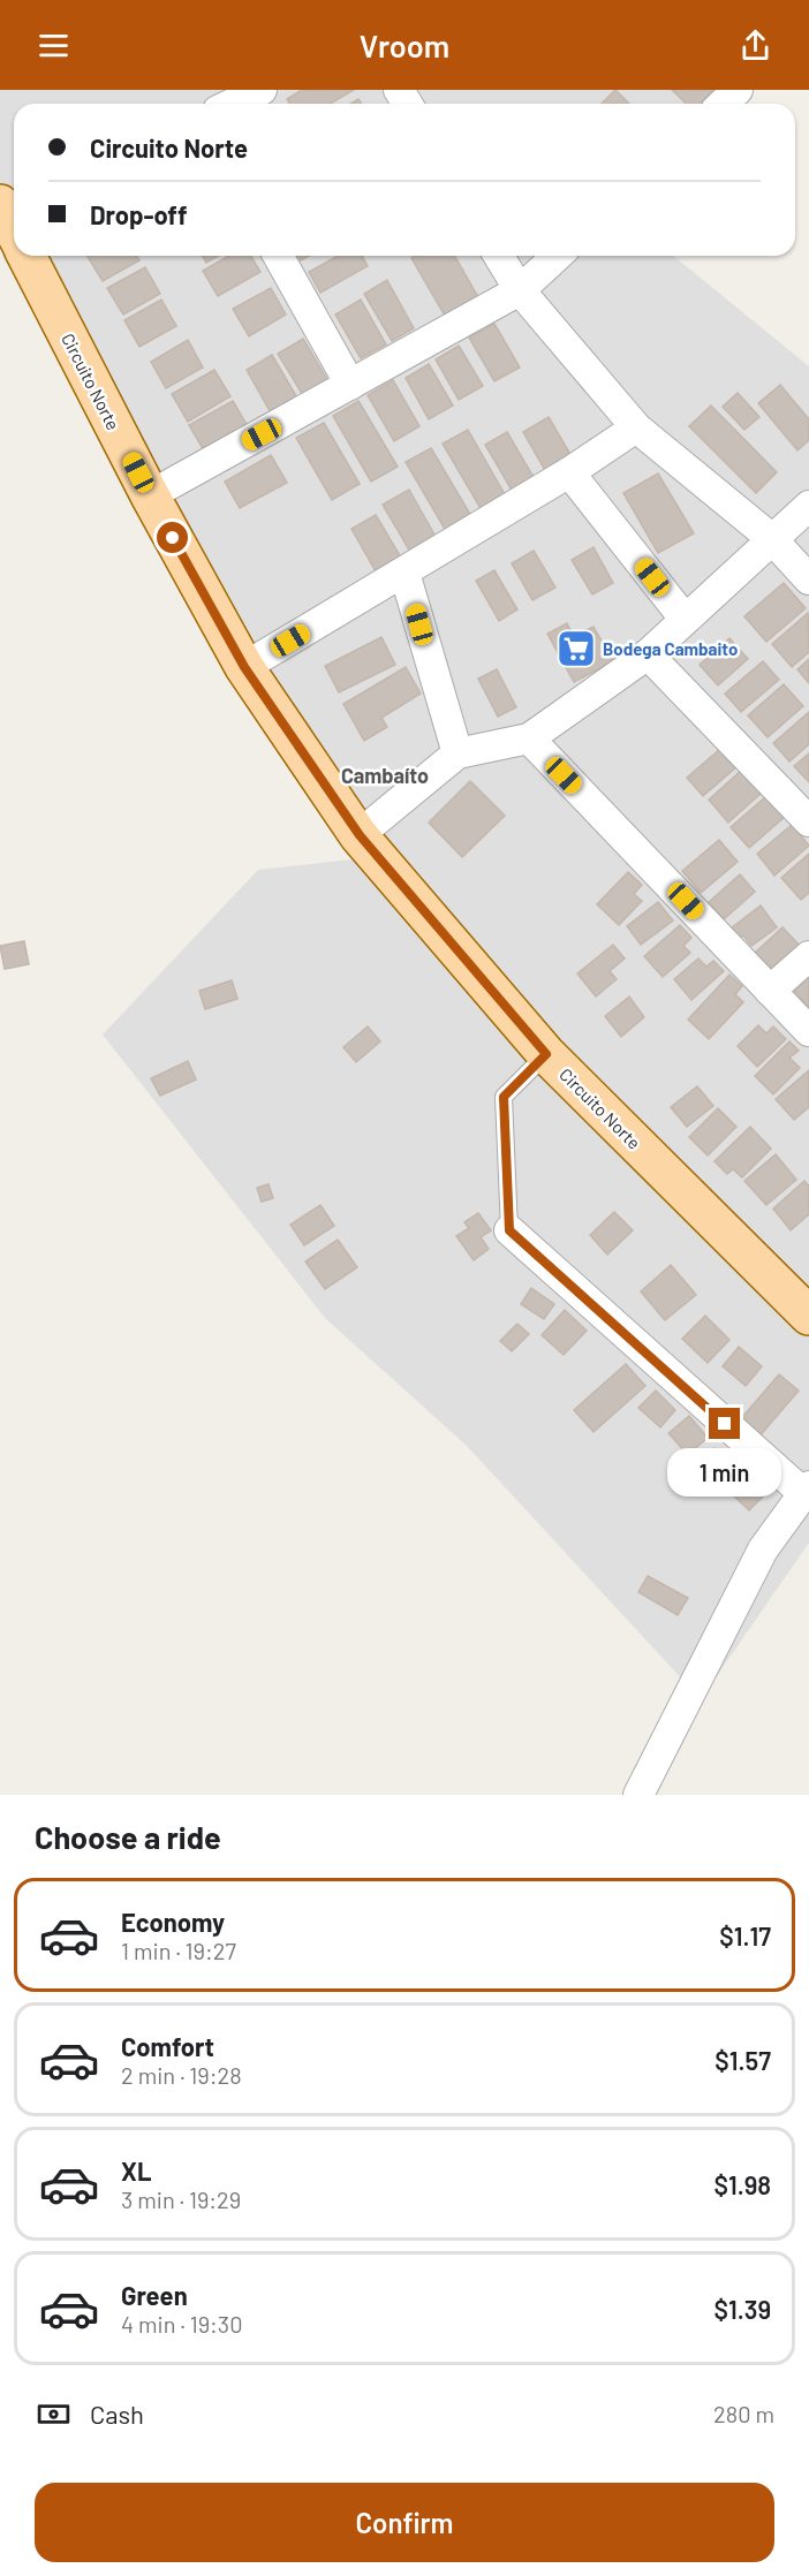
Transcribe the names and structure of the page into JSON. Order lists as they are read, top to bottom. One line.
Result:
{"streets":{"main road":["Circuito Norte"]},"districts":["Cambaíto"],"places":{"supermarket":["Bodega Cambaito"]},"page":{"header":"Vroom","banner":["Circuito Norte","Drop-off"],"bubble":"1 min","heading":"Choose a ride","list":[{"name":"Economy","note":"1 min · 19:27","value":"$1.17"},{"name":"Comfort","note":"2 min · 19:28","value":"$1.57"},{"name":"XL","note":"3 min · 19:29","value":"$1.98"},{"name":"Green","note":"4 min · 19:30","value":"$1.39"}],"pay":["Cash","280 m"],"buttons":"Confirm"}}
